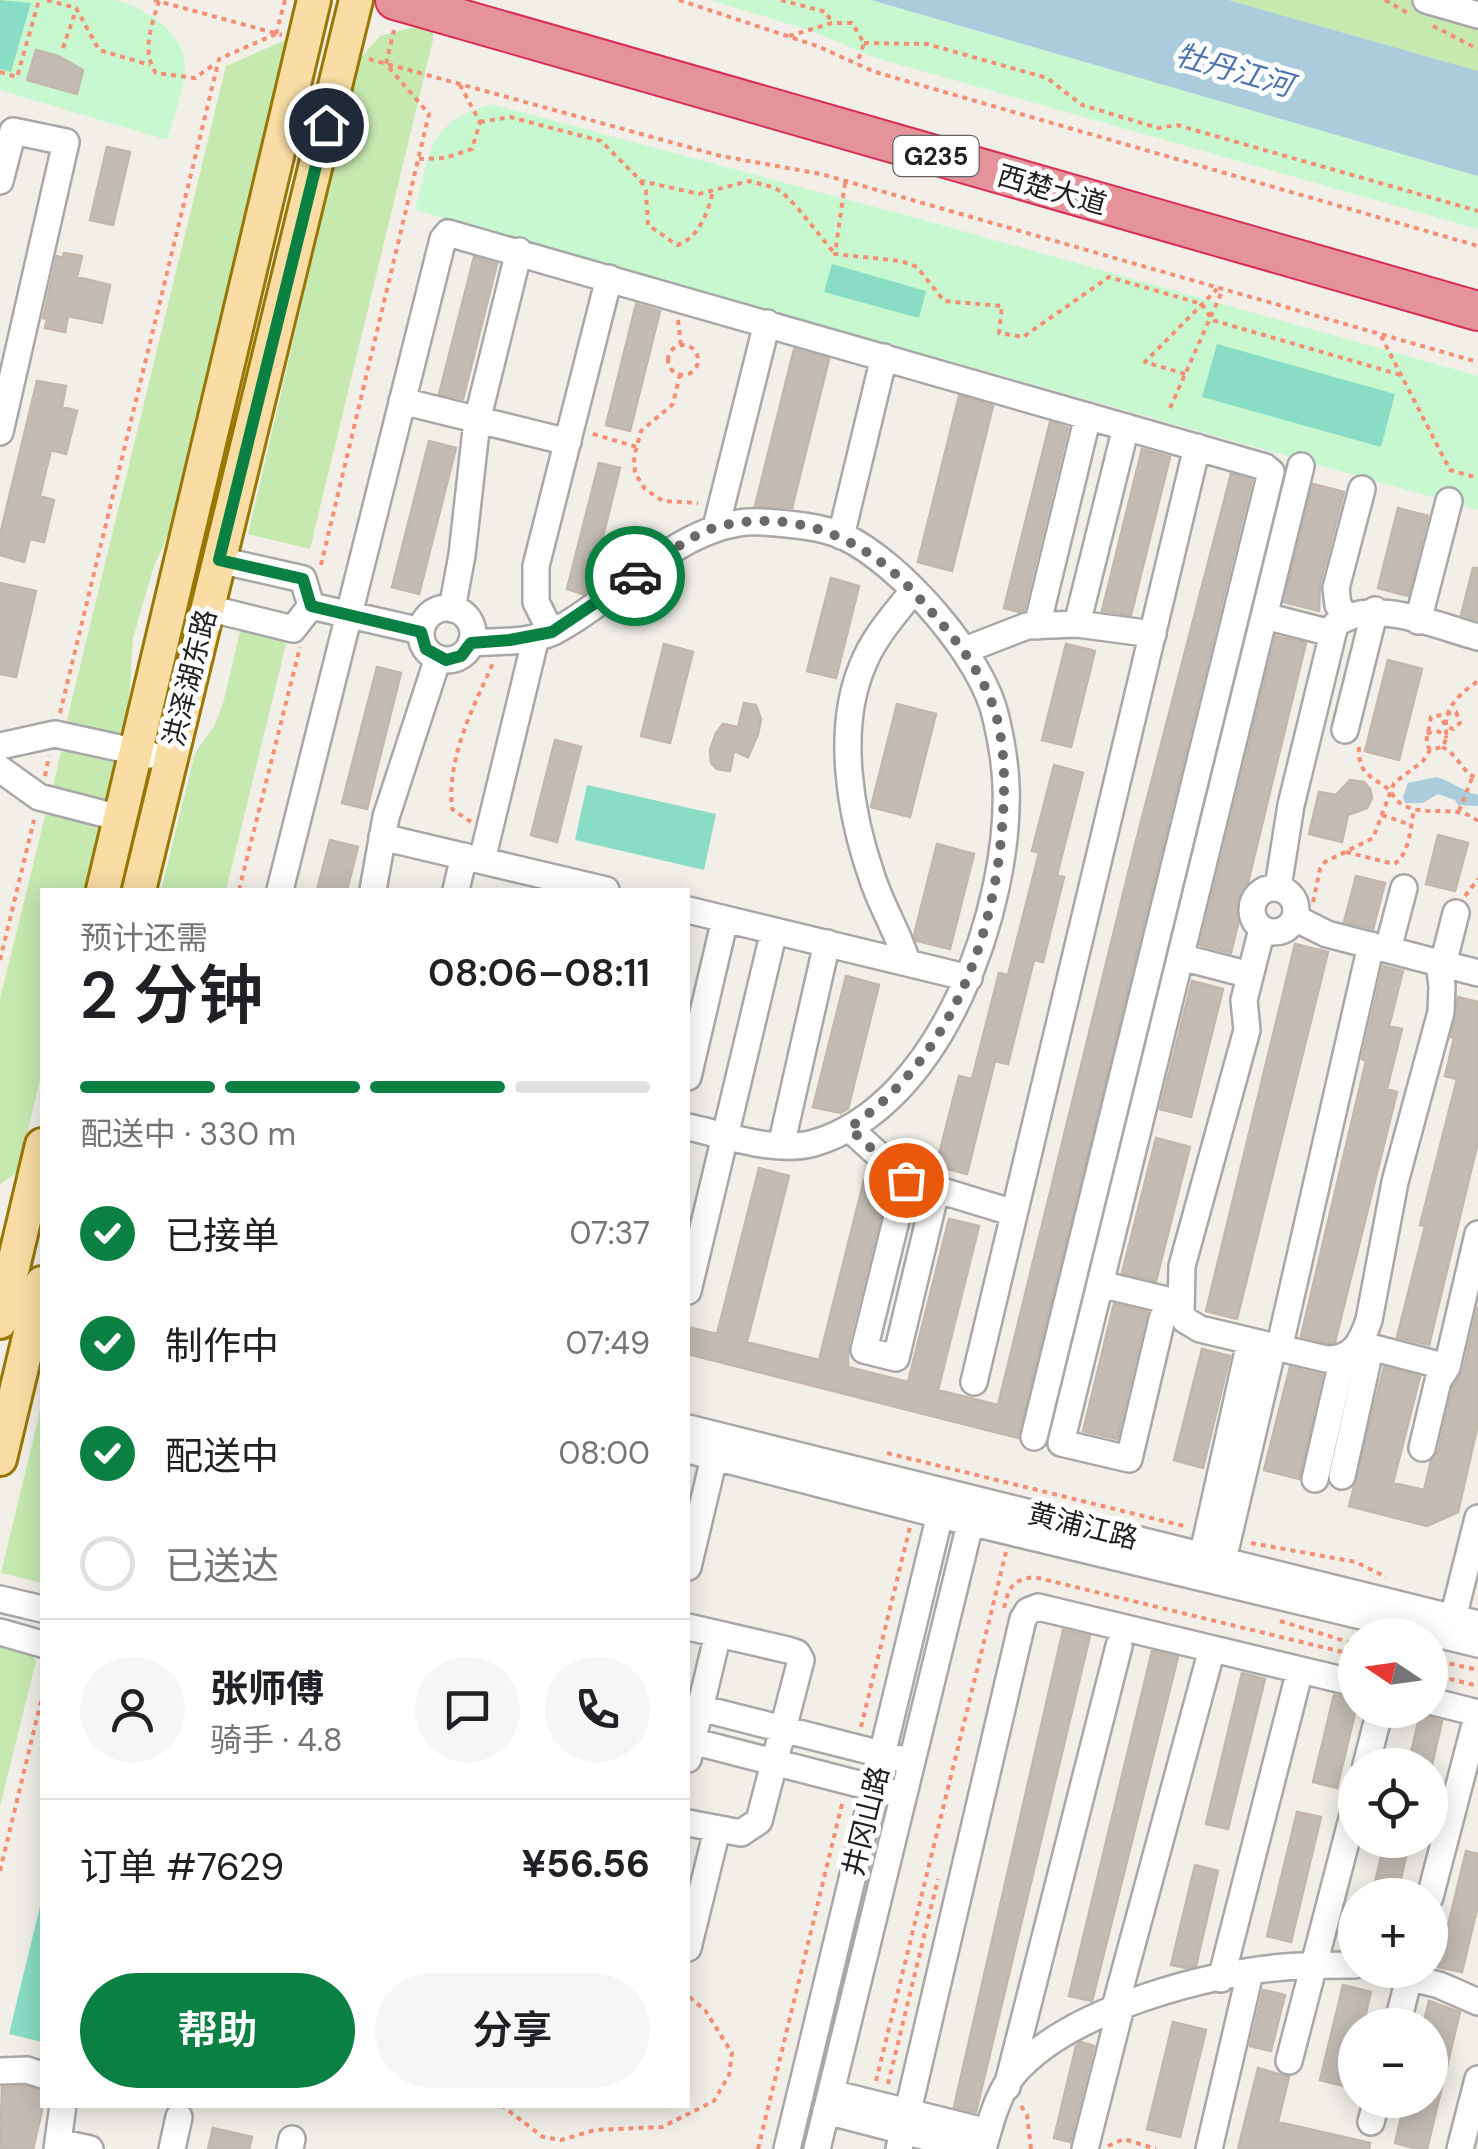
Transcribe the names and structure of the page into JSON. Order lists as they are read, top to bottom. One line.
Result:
{"streets":{"highway":["G235","西楚大道"],"main road":["洪泽湖东路"],"street":["黄浦江路","井冈山路"]},"crossings":[["黄浦江路","井冈山路"]],"water":["牡丹江河"],"north":"left","page":{"heading":["2 分钟","预计还需","08:06–08:11"],"panel":["张师傅","骑手 · 4.8","订单 #7629","¥56.56"],"bar":"配送中 · 330 m","list":[["已接单","07:37"],["制作中","07:49"],["配送中","08:00"],"已送达"],"map_buttons":["+","−"],"buttons":["帮助","分享"]}}
